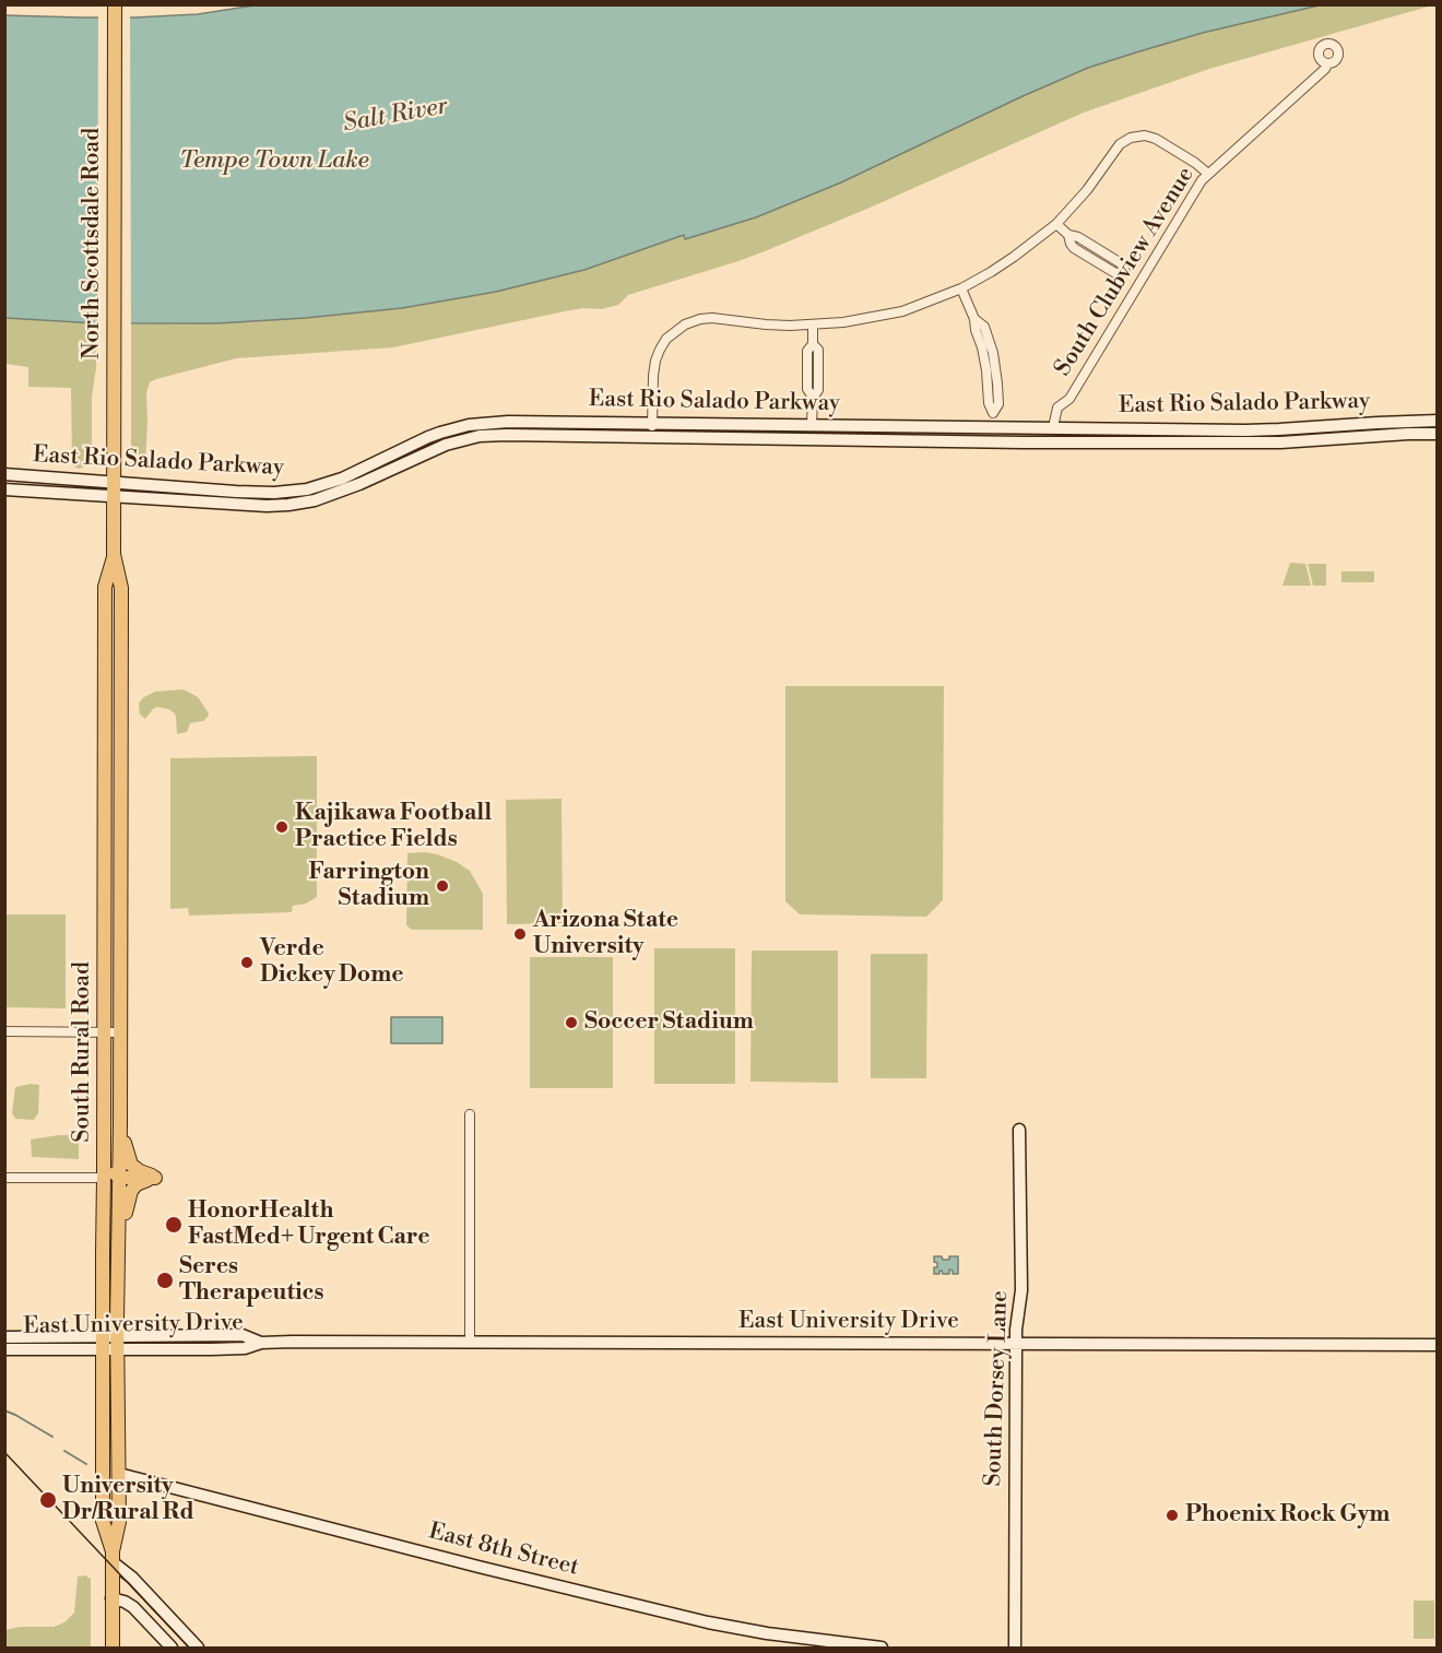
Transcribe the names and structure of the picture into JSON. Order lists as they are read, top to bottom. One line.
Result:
{"streets":{"main road":["North Scottsdale Road","East Rio Salado Parkway","South Rural Road","East University Drive","South Dorsey Lane","East 8th Street"],"street":["South Clubview Avenue"]},"crossings":[["North Scottsdale Road","East Rio Salado Parkway"],["North Scottsdale Road","South Rural Road"],["South Clubview Avenue","East Rio Salado Parkway"],["East Rio Salado Parkway","South Rural Road"],["South Rural Road","East University Drive"],["South Rural Road","East 8th Street"],["East University Drive","South Dorsey Lane"]],"water":["Salt River","Tempe Town Lake"],"places":["Kajikawa Football Practice Fields","Farrington Stadium","Arizona State University","Verde Dickey Dome","Soccer Stadium","HonorHealth FastMed+ Urgent Care","Seres Therapeutics","University Dr/Rural Rd","Phoenix Rock Gym"]}
